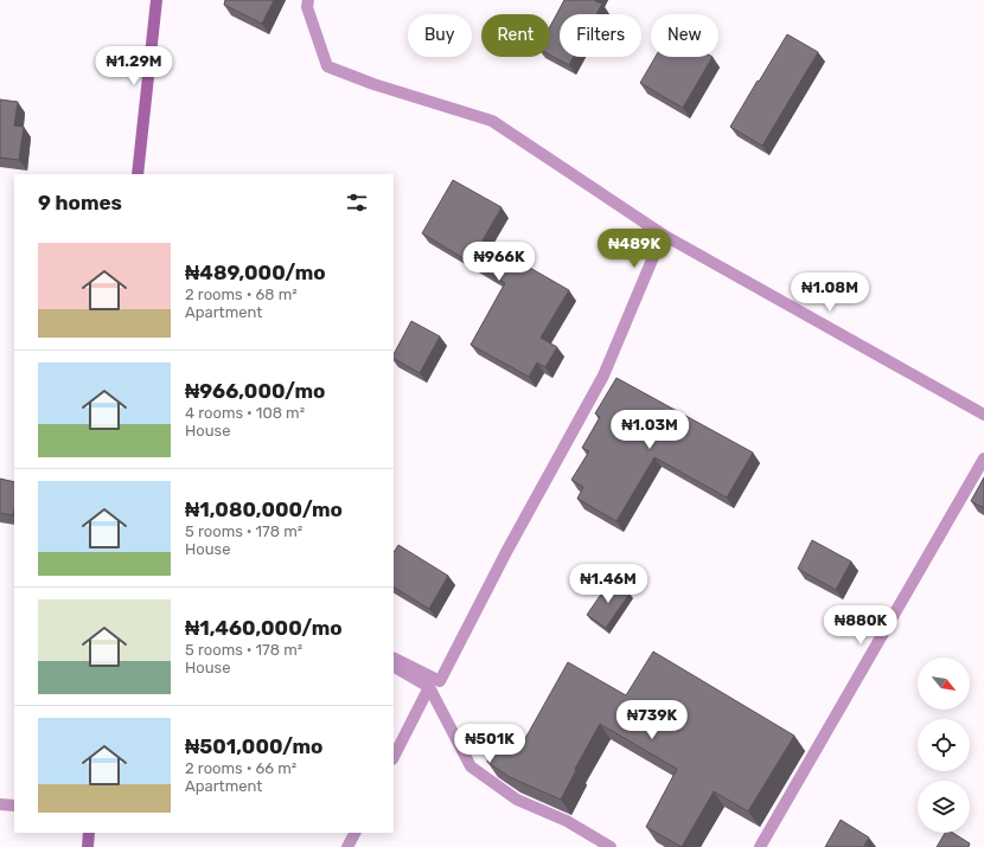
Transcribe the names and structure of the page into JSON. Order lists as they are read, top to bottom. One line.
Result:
{"north":"bottom right","page":{"chip":["Buy","Rent","Filters","New"],"price":["₦1.29M","₦489K","₦966K","₦1.08M","₦1.03M","₦1.46M","₦880K","₦739K","₦501K"],"heading":"9 homes","list":[{"name":"₦489,000/mo","note":"2 rooms · 68 m² · Apartment"},{"name":"₦966,000/mo","note":"4 rooms · 108 m² · House"},{"name":"₦1,080,000/mo","note":"5 rooms · 178 m² · House"},{"name":"₦1,460,000/mo","note":"5 rooms · 178 m² · House"},{"name":"₦501,000/mo","note":"2 rooms · 66 m² · Apartment"}]}}
